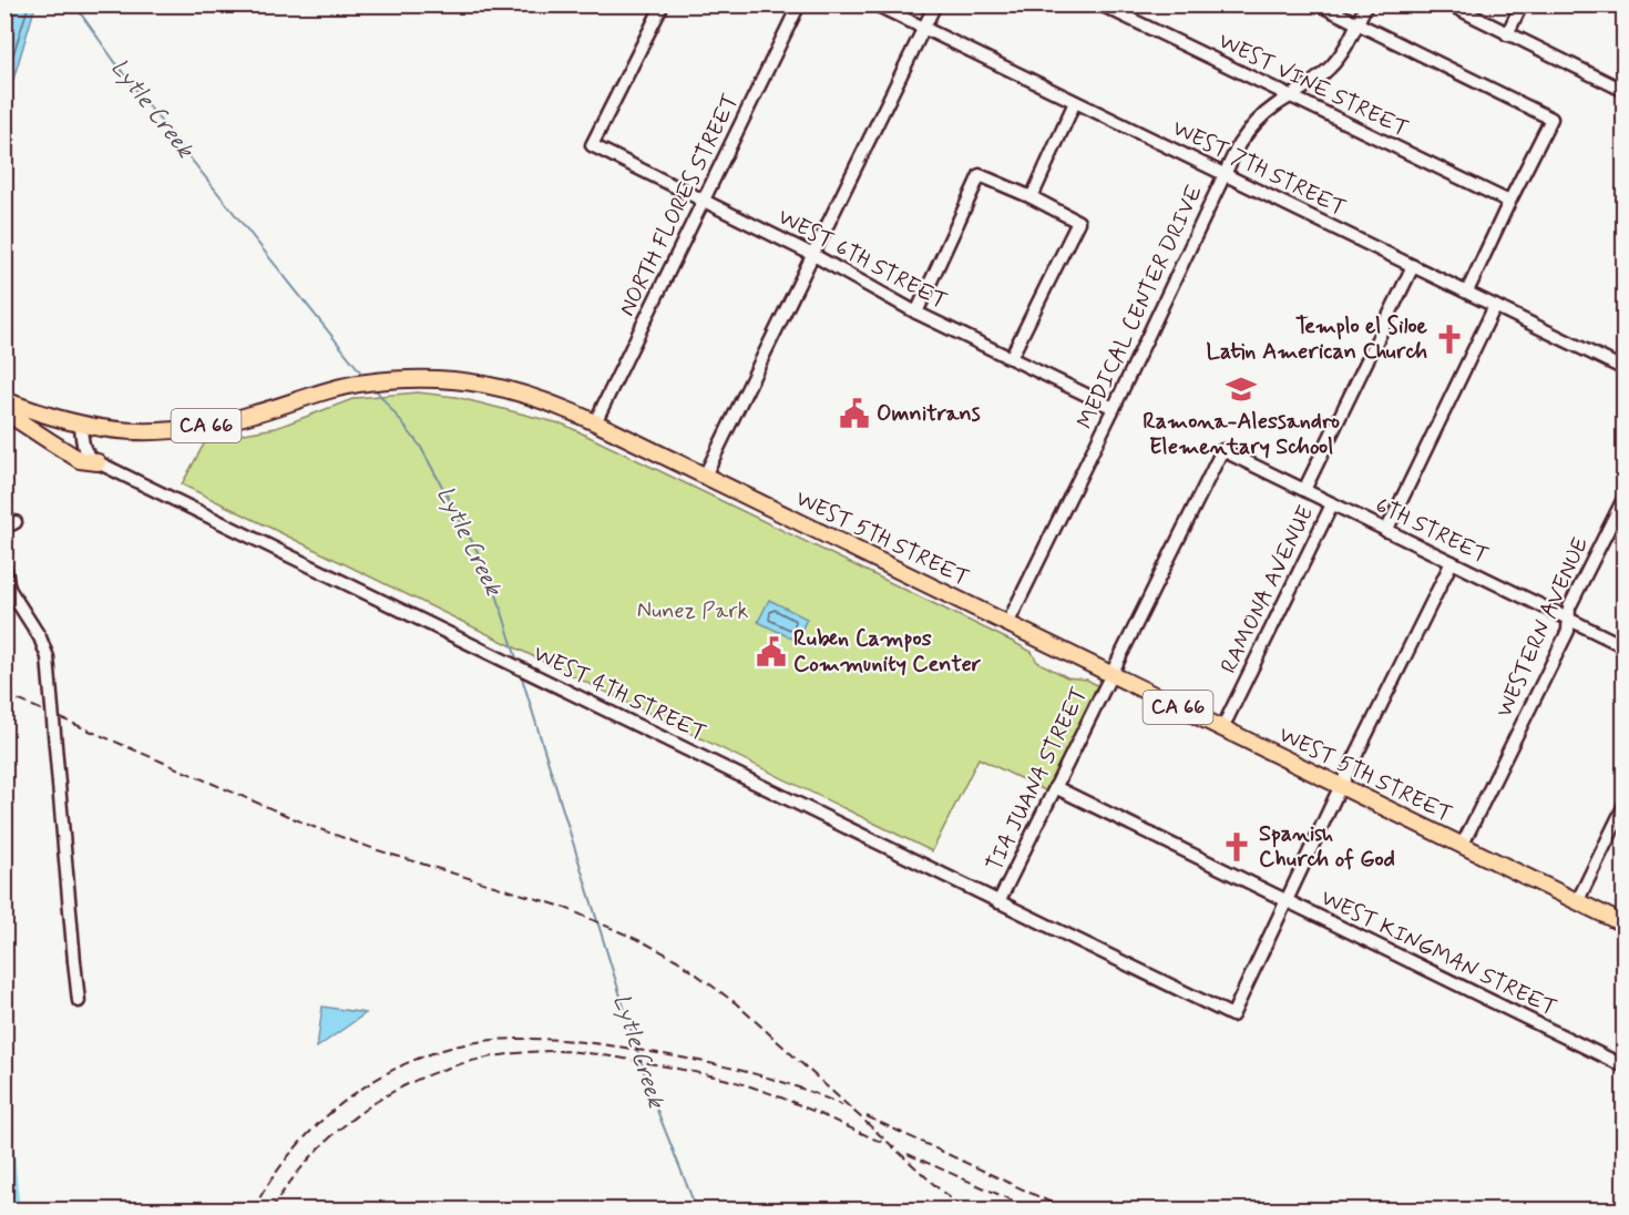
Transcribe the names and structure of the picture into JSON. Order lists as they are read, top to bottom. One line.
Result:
{"streets":{"main road":["CA 66","WEST 5TH STREET"],"street":["WEST VINE STREET","WEST 7TH STREET","NORTH FLORES STREET","WEST 6TH STREET","MEDICAL CENTER DRIVE","6TH STREET","RAMONA AVENUE","WESTERN AVENUE","WEST 4TH STREET","TIA JUANA STREET","WEST KINGMAN STREET"]},"crossings":[["WEST VINE STREET","MEDICAL CENTER DRIVE"],["WEST 7TH STREET","MEDICAL CENTER DRIVE"],["WEST 7TH STREET","RAMONA AVENUE"],["NORTH FLORES STREET","WEST 6TH STREET"],["NORTH FLORES STREET","WEST 5TH STREET"],["WEST 6TH STREET","MEDICAL CENTER DRIVE"],["MEDICAL CENTER DRIVE","WEST 5TH STREET"],["CA 66","WEST 5TH STREET"],["6TH STREET","RAMONA AVENUE"],["6TH STREET","WESTERN AVENUE"],["6TH STREET","TIA JUANA STREET"],["WEST 5TH STREET","RAMONA AVENUE"],["WEST 5TH STREET","WESTERN AVENUE"],["WEST 5TH STREET","TIA JUANA STREET"],["WEST 4TH STREET","TIA JUANA STREET"],["WEST 4TH STREET","WEST KINGMAN STREET"],["TIA JUANA STREET","WEST KINGMAN STREET"]],"water":["Lytle Creek"],"parks":["Nunez Park"],"places":{"church":["Templo el Siloe Latin American Church","Spanish Church of God"],"school or university":["Ramona-Alessandro Elementary School"],"public building":["Omnitrans","Ruben Campos Community Center"]}}
